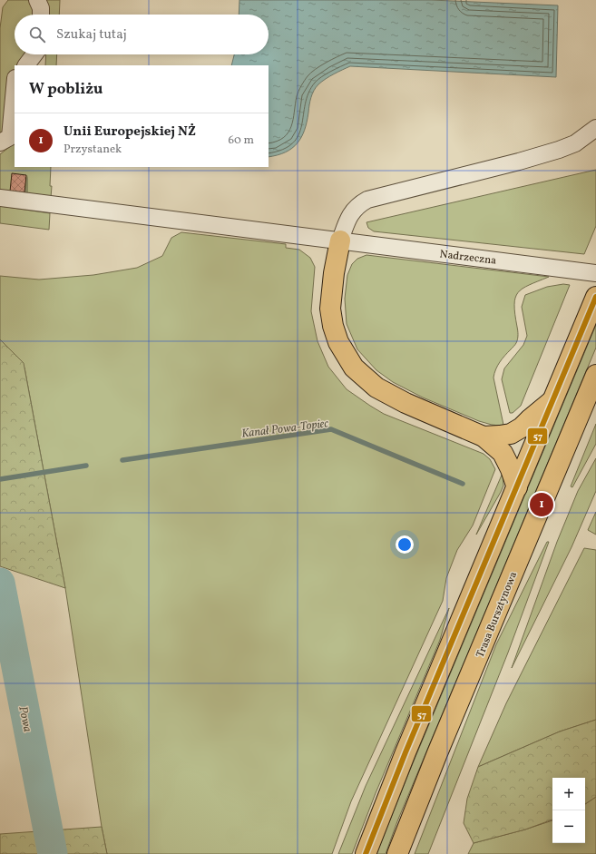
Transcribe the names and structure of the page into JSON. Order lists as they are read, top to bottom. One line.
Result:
{"streets":{"main road":["Trasa Bursztynowa"],"street":["Nadrzeczna"]},"water":["Kanał Powa-Topiec","Powa"],"lines":["transit line 57"],"page":{"search":"Szukaj tutaj","heading":"W pobliżu","list":[{"mark":"1","name":"Unii Europejskiej NŻ","note":"Przystanek","value":"60 m"}],"pins":"1","map_buttons":["+","−"]}}
